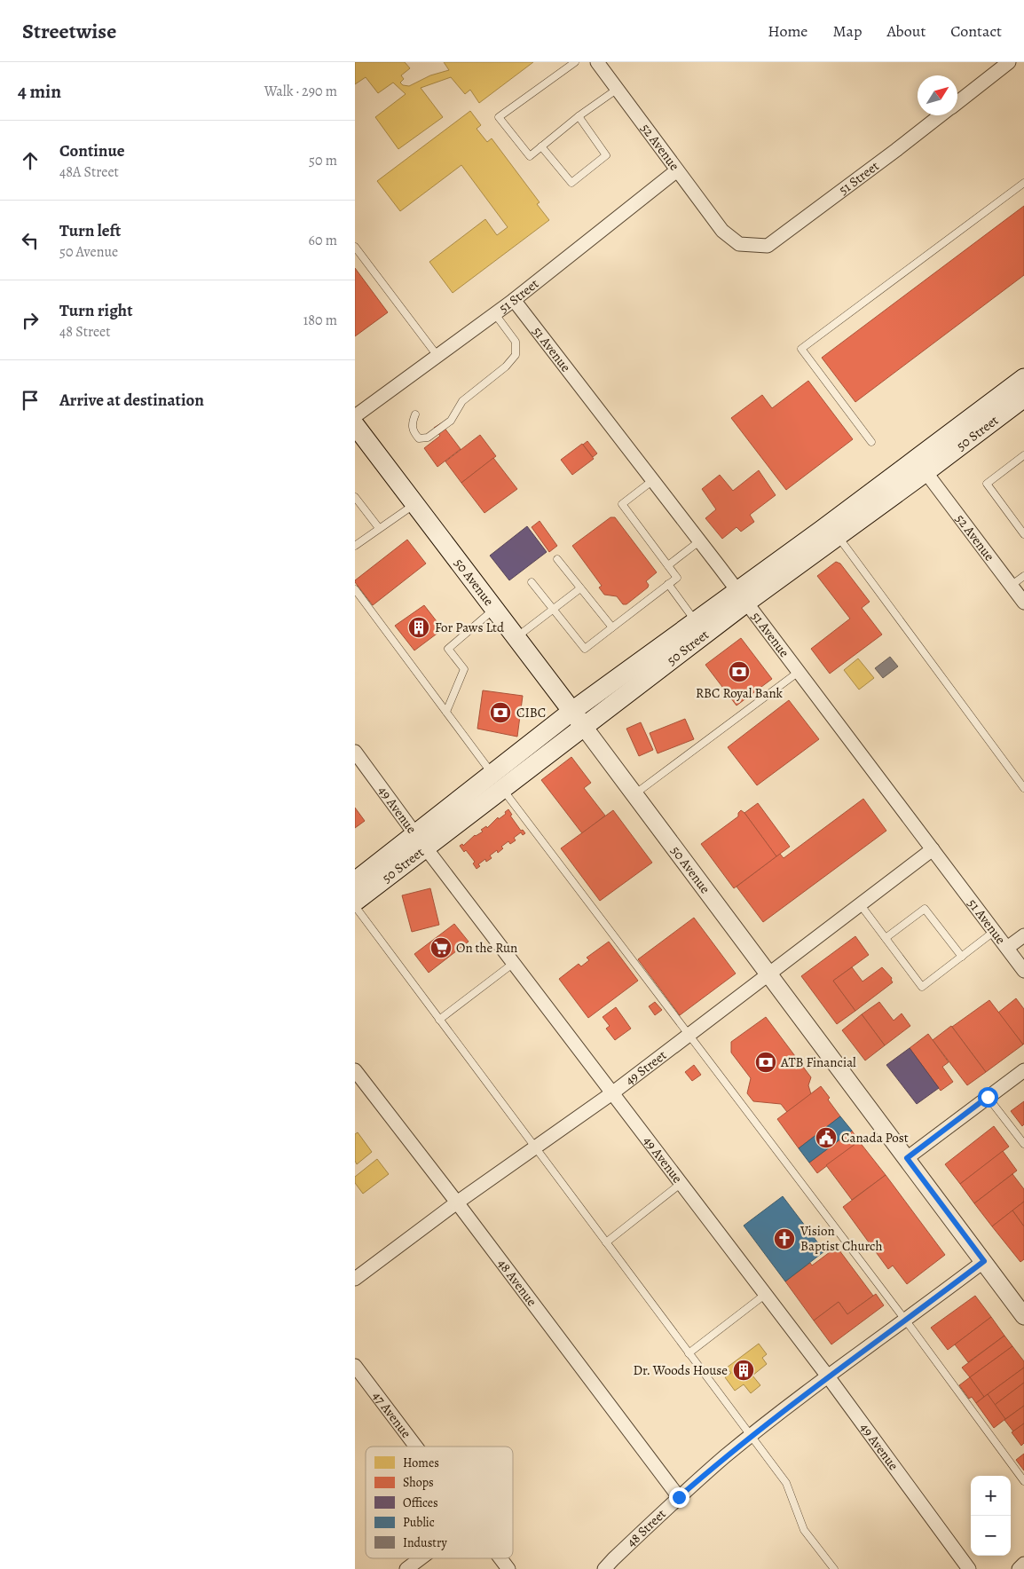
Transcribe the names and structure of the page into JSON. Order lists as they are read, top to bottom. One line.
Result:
{"streets":{"main road":["50 Street","50 Avenue"],"street":["52 Avenue","51 Street","51 Avenue","49 Avenue","49 Street","48 Avenue","47 Avenue","48 Street"]},"crossings":[["52 Avenue","51 Street"],["52 Avenue","50 Street"],["51 Street","51 Avenue"],["51 Avenue","50 Street"],["51 Avenue","49 Street"],["50 Street","50 Avenue"],["50 Street","49 Avenue"],["50 Avenue","49 Street"],["50 Avenue","48 Street"],["49 Avenue","49 Street"],["49 Avenue","48 Street"],["49 Street","48 Avenue"],["48 Avenue","48 Street"]],"places":{"building":["For Paws Ltd","Dr. Woods House"],"bank":["RBC Royal Bank","CIBC","ATB Financial"],"supermarket":["On the Run"],"public building":["Canada Post"],"church":["Vision Baptist Church"]},"legend":["Homes","Shops","Offices","Public","Industry"],"north":"top right","page":{"header":"Streetwise","nav":["Home","Map","About","Contact"],"heading":["4 min","Walk · 290 m"],"list":[["Continue","48A Street","50 m"],["Turn left","50 Avenue","60 m"],["Turn right","48 Street","180 m"],"Arrive at destination"],"map_buttons":["+","−"]}}
